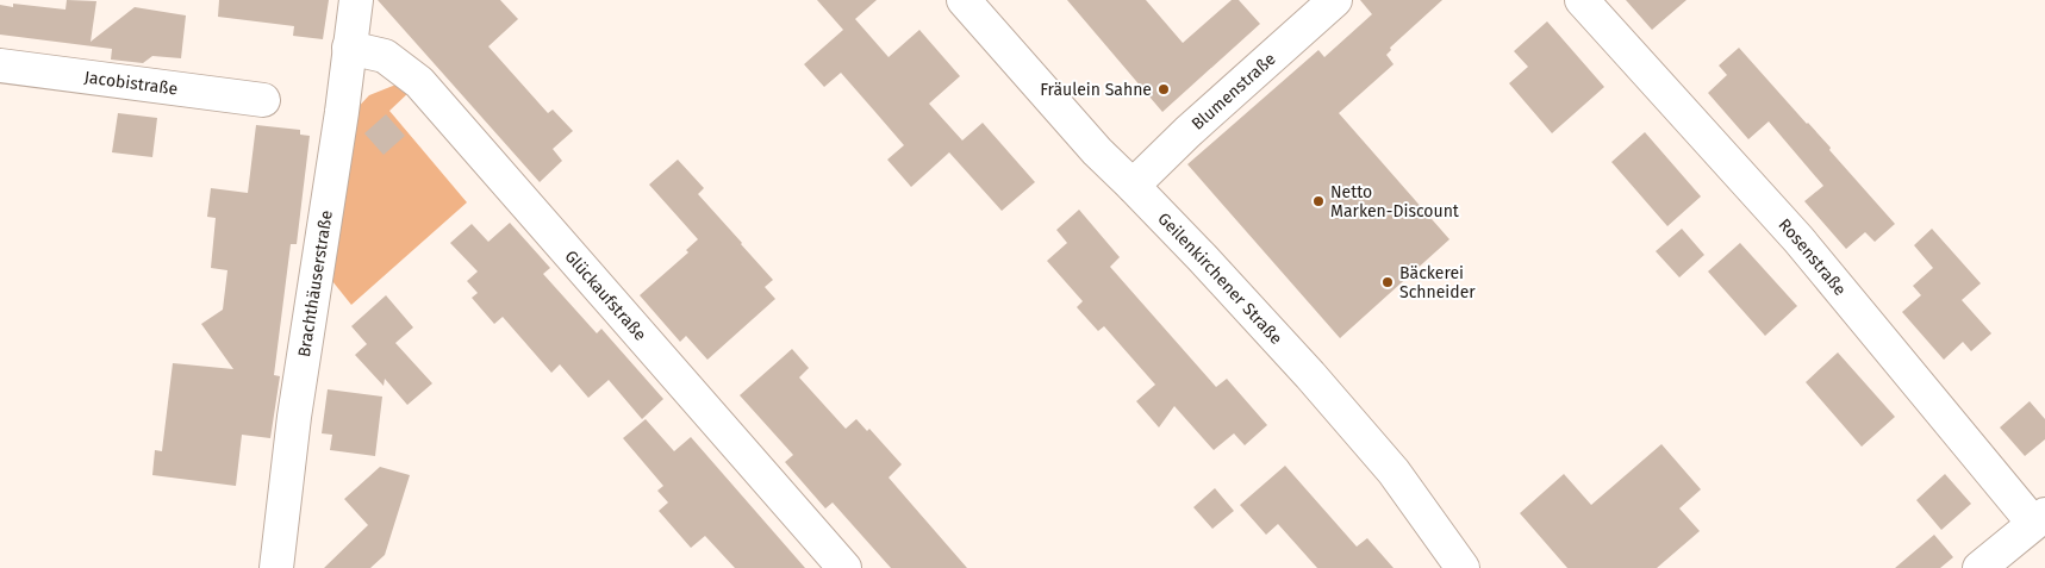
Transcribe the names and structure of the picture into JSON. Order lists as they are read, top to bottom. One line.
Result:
{"streets":{"street":["Jacobistraße","Blumenstraße","Rosenstraße","Geilenkirchener Straße","Brachthäuserstraße","Glückaufstraße"]},"crossings":[["Blumenstraße","Geilenkirchener Straße"],["Brachthäuserstraße","Glückaufstraße"]],"places":["Fräulein Sahne","Netto Marken-Discount","Bäckerei Schneider"]}
